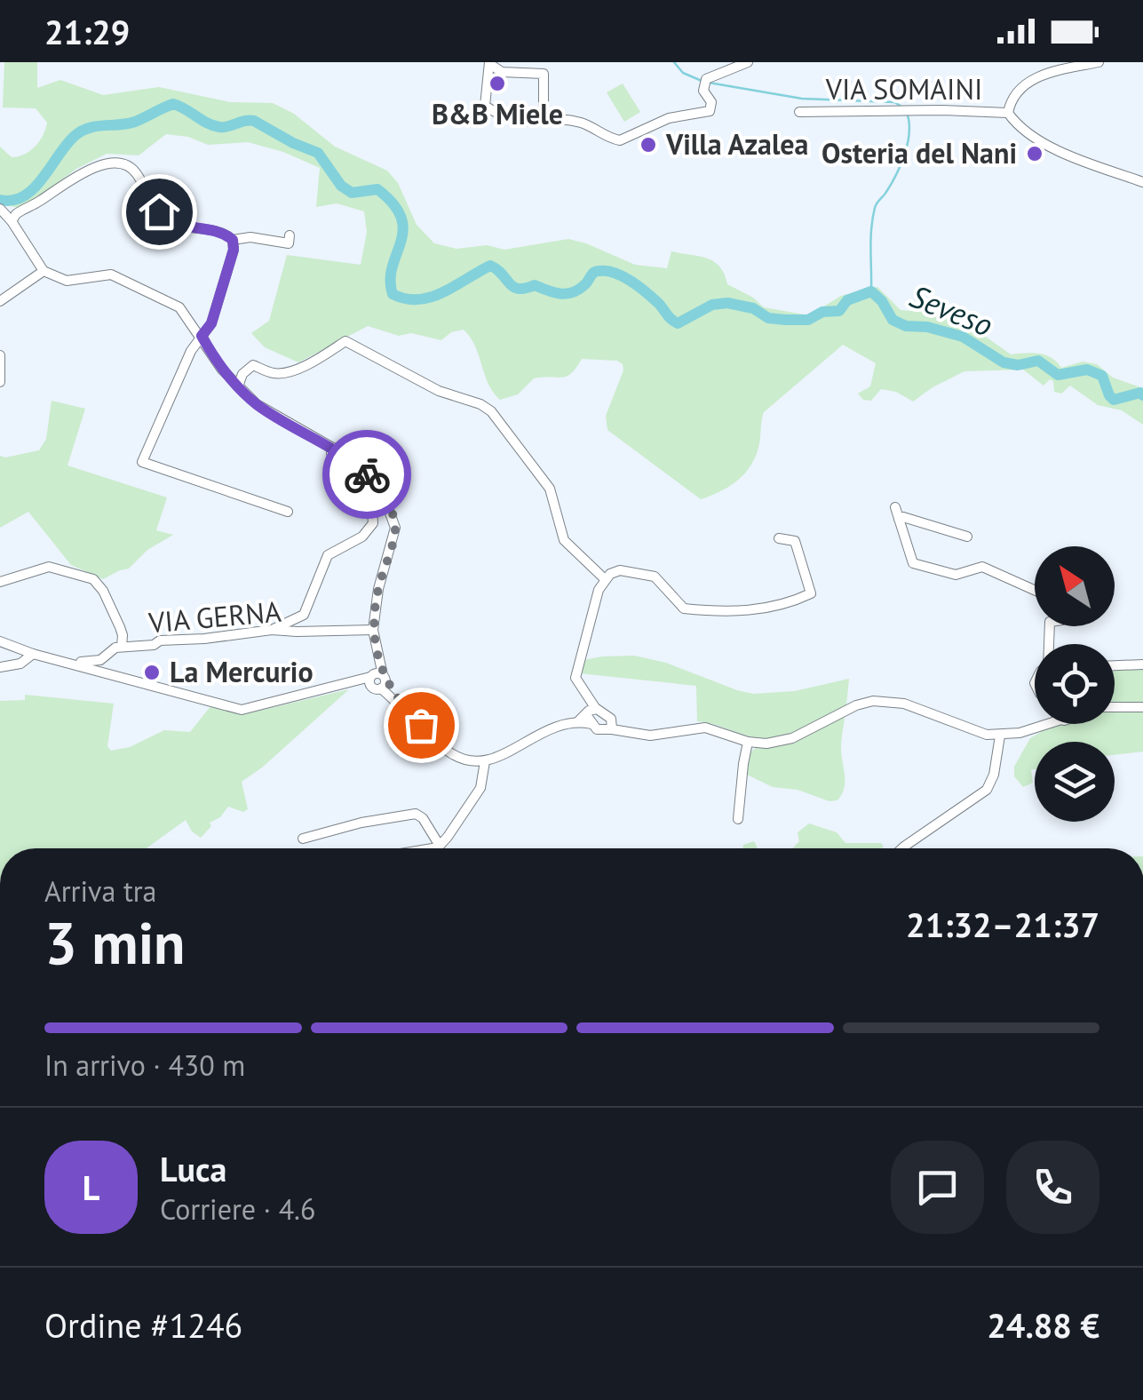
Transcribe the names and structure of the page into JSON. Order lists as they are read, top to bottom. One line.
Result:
{"streets":{"street":["VIA SOMAINI","VIA GERNA"]},"water":["Seveso"],"places":["B&B Miele","Villa Azalea","Osteria del Nani","La Mercurio"],"north":"top left","page":{"status":"21:29","heading":["3 min","Arriva tra","21:32–21:37"],"panel":["Luca","Corriere · 4.6","Ordine #1246","24.88 €"],"bar":"In arrivo · 430 m","round":"L"}}
